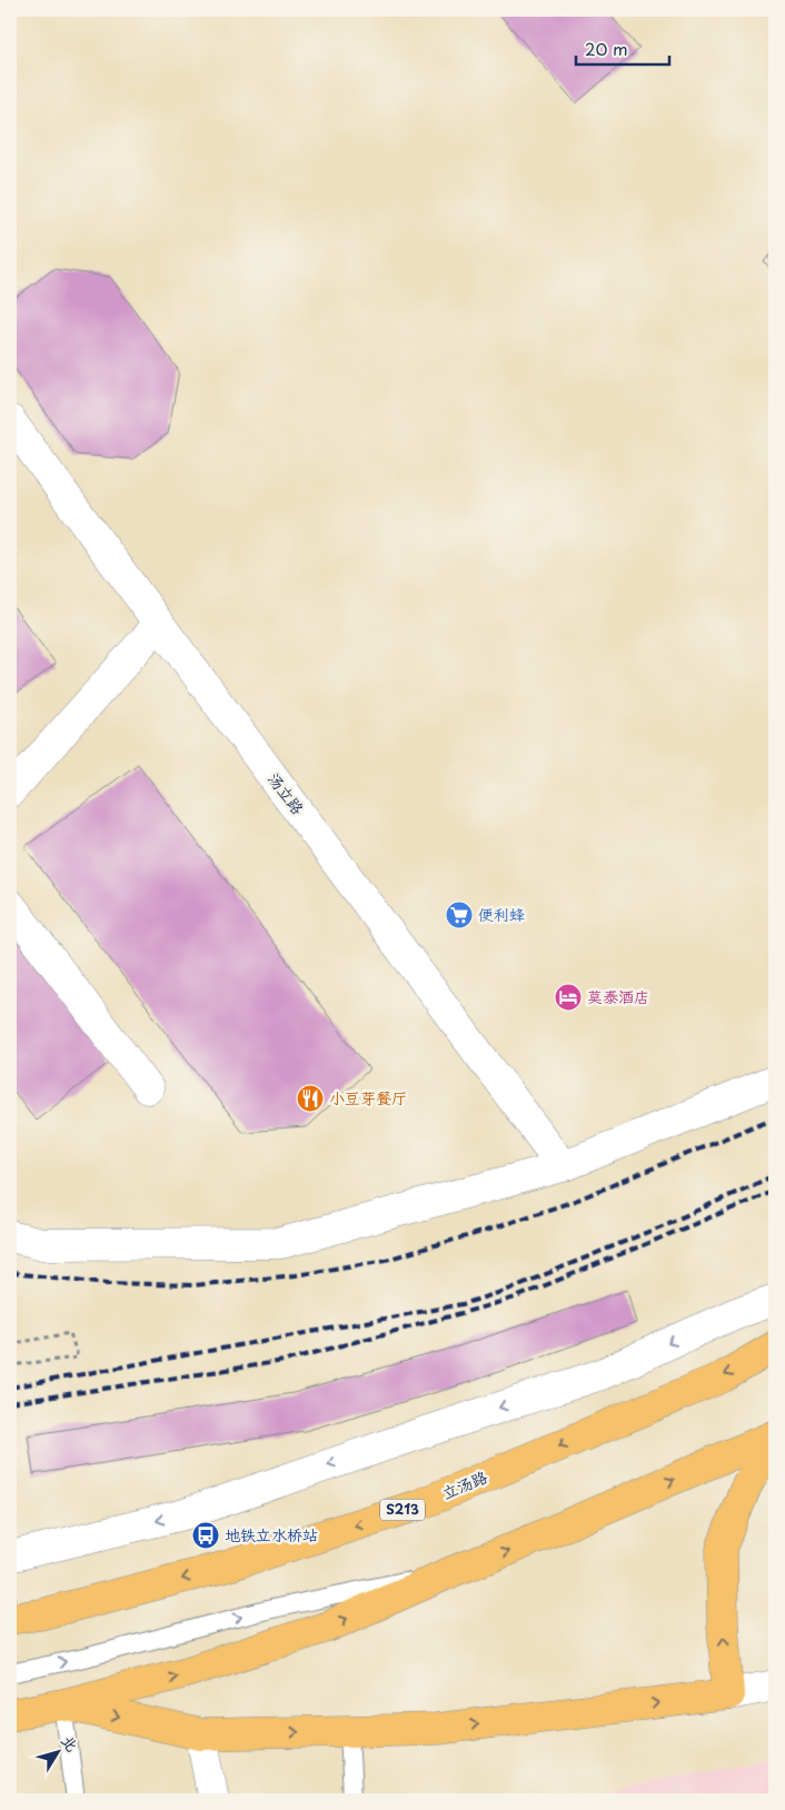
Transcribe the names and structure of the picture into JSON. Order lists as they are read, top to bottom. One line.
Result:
{"streets":{"main road":["立汤路","S213"],"street":["汤立路"]},"places":{"supermarket":["便利蜂"],"hotel":["莫泰酒店"],"restaurant":["小豆芽餐厅"],"bus stop":["地铁立水桥站"]},"scale_bar":"20 m","north":"top right"}
